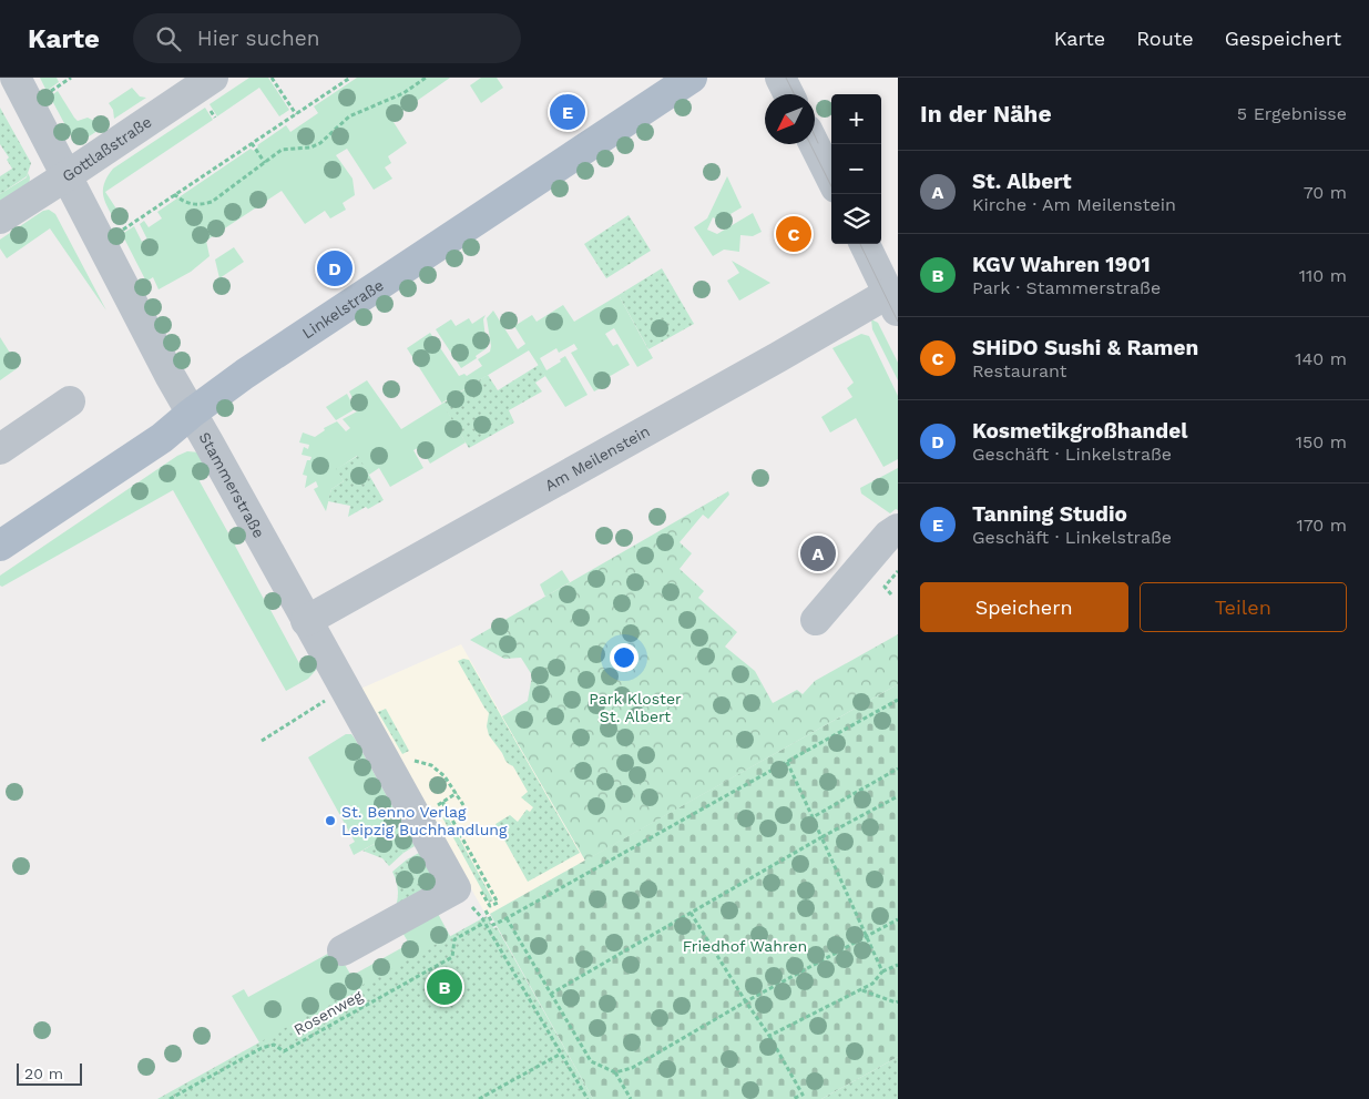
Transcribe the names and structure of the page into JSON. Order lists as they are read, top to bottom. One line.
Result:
{"streets":{"main road":["Linkelstraße"],"street":["Gottlaßstraße","Am Meilenstein","Stammerstraße"],"path":["Rosenweg"]},"crossings":[["Gottlaßstraße","Stammerstraße"],["Linkelstraße","Stammerstraße"],["Am Meilenstein","Stammerstraße"]],"parks":["Park Kloster St. Albert","Friedhof Wahren"],"places":["St. Benno Verlag Leipzig Buchhandlung"],"scale_bar":"20 m","north":"bottom left","page":{"header":"Karte","search":"Hier suchen","nav":["Karte","Route","Gespeichert"],"heading":["In der Nähe","5 Ergebnisse"],"pins":["E","C","D","A","B"],"map_buttons":["+","−"],"list":[{"mark":"A","name":"St. Albert","note":"Kirche · Am Meilenstein","value":"70 m"},{"mark":"B","name":"KGV Wahren 1901","note":"Park · Stammerstraße","value":"110 m"},{"mark":"C","name":"SHiDO Sushi & Ramen","note":"Restaurant","value":"140 m"},{"mark":"D","name":"Kosmetikgroßhandel","note":"Geschäft · Linkelstraße","value":"150 m"},{"mark":"E","name":"Tanning Studio","note":"Geschäft · Linkelstraße","value":"170 m"}],"buttons":["Speichern","Teilen"],"scale":"20 m"}}
